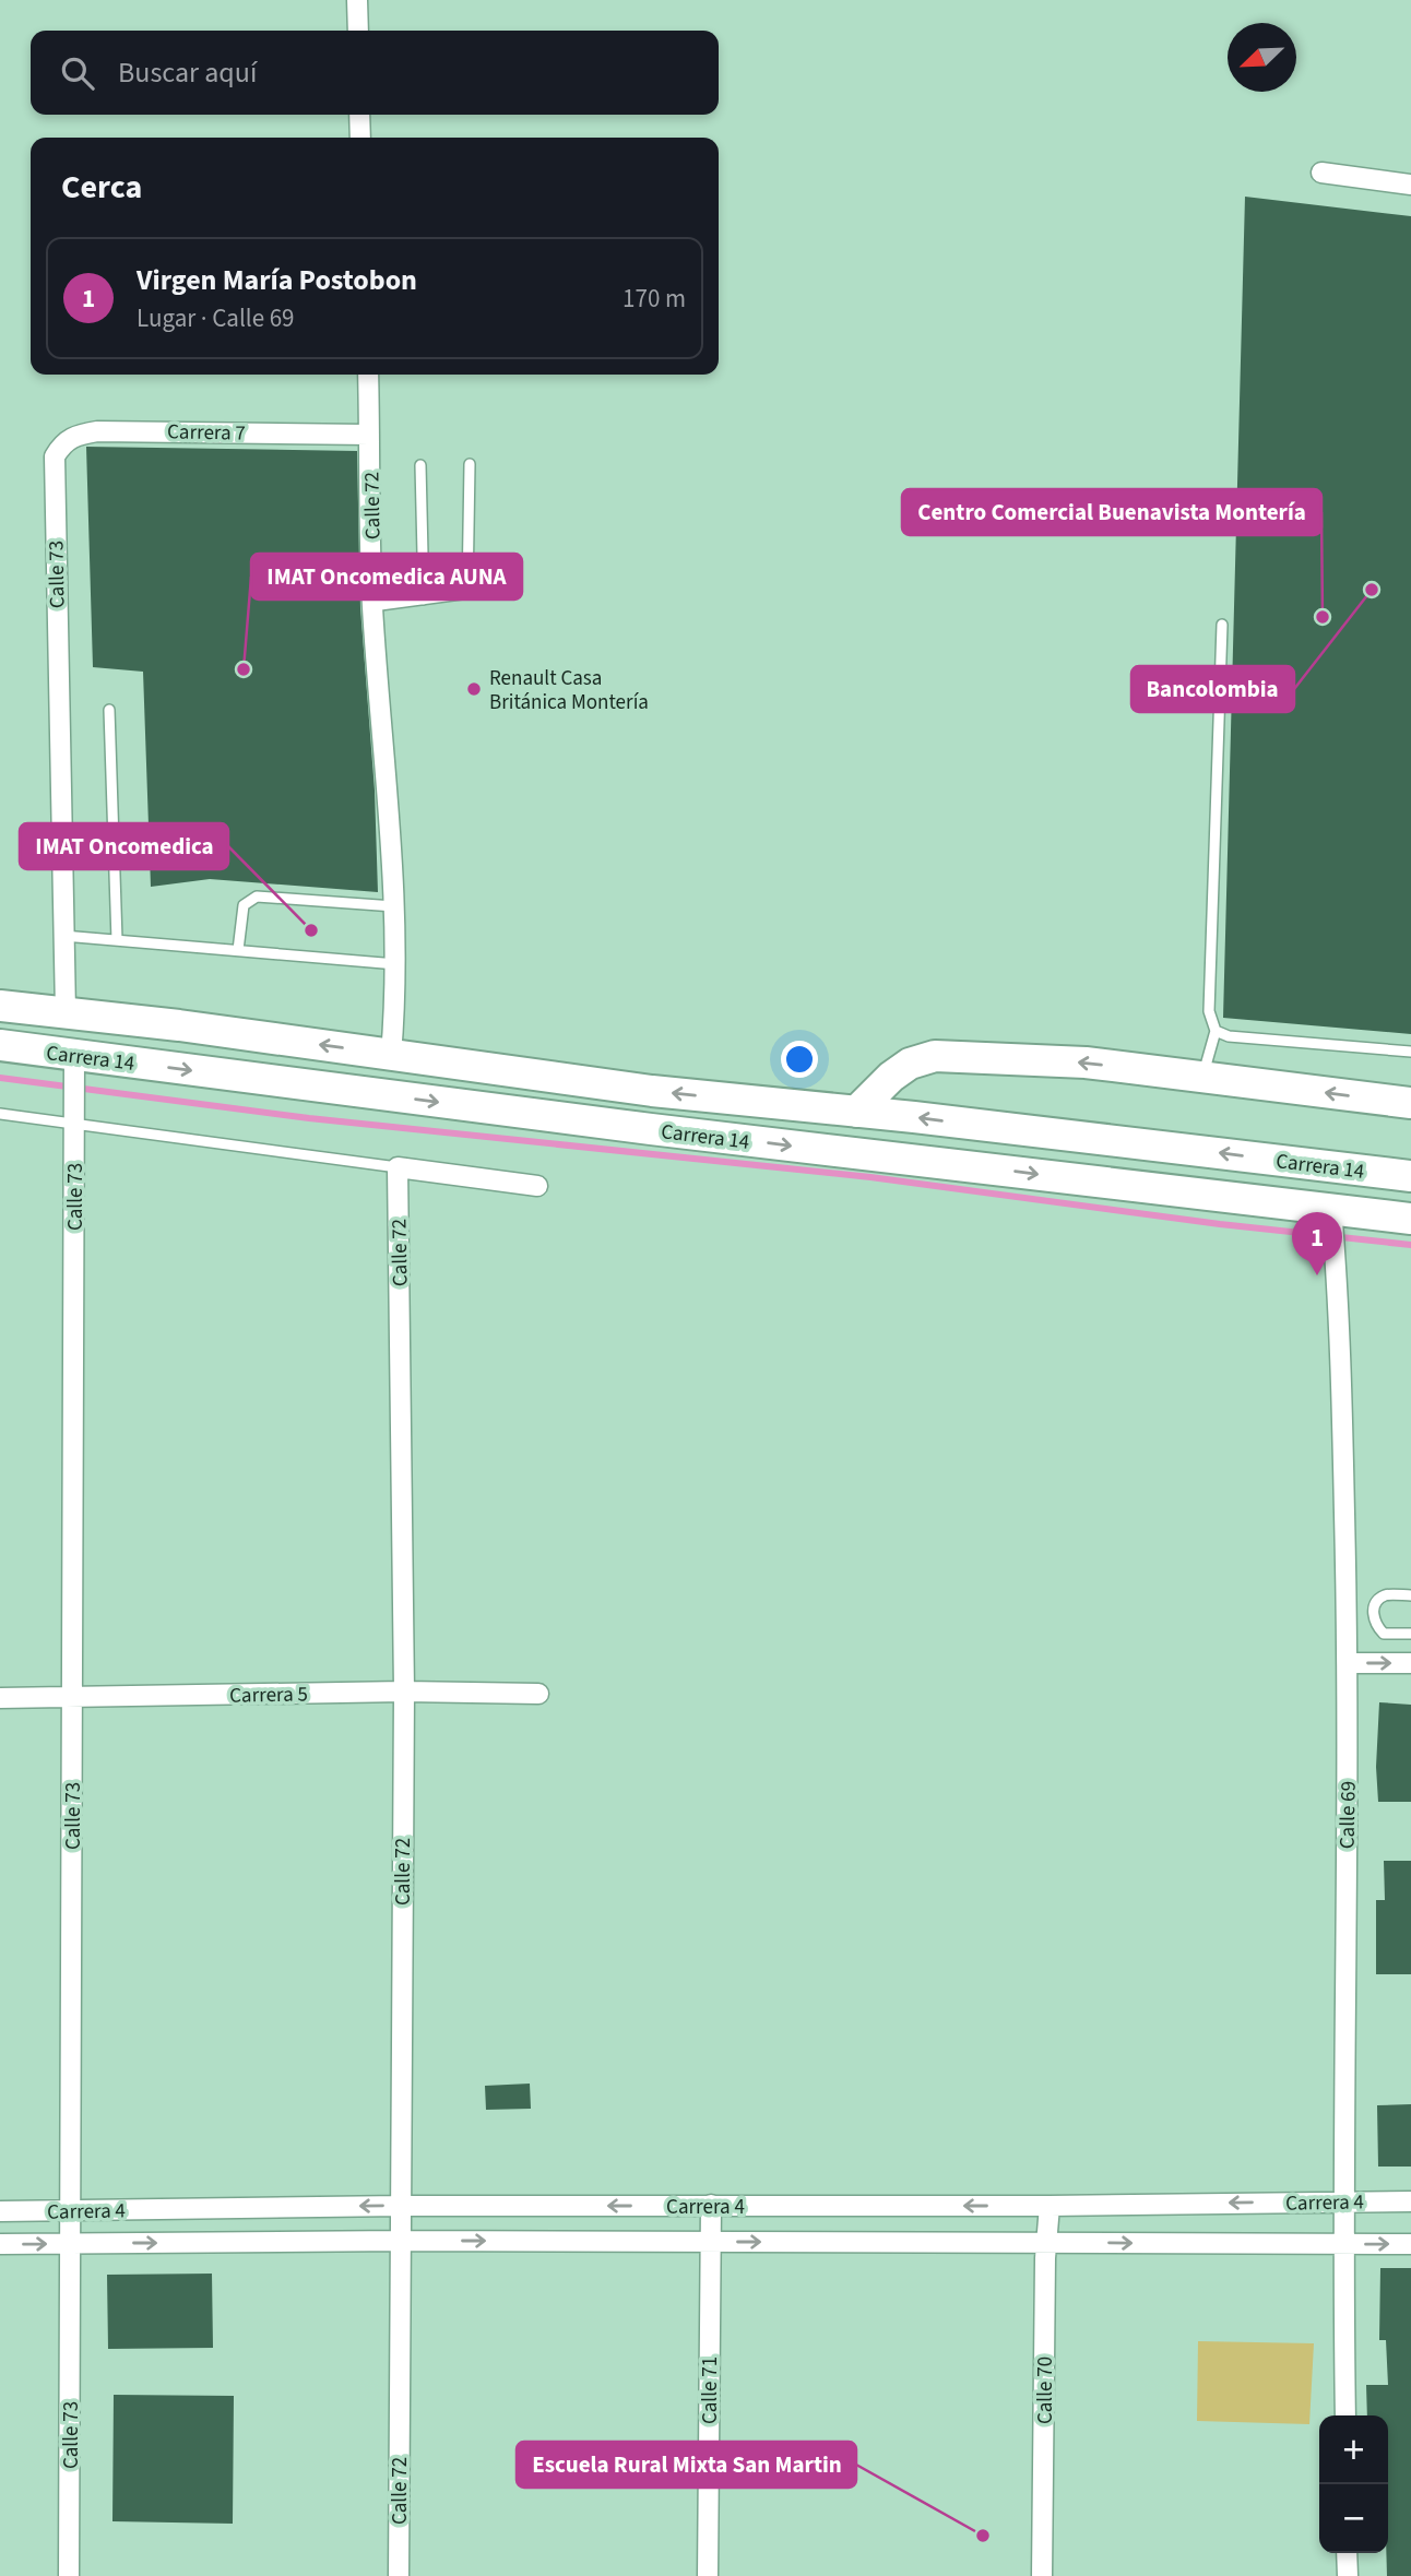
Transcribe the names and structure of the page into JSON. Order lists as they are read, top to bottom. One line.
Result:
{"streets":{"main road":["Carrera 14"],"street":["Carrera 7","Calle 72","Calle 73","Carrera 5","Calle 69","Carrera 4","Calle 71","Calle 70"]},"crossings":[["Carrera 7","Calle 72"],["Carrera 7","Calle 73"],["Calle 72","Carrera 14"],["Calle 72","Carrera 5"],["Calle 72","Carrera 4"],["Calle 73","Carrera 14"],["Calle 73","Carrera 5"],["Calle 73","Carrera 4"],["Carrera 14","Calle 69"],["Calle 69","Carrera 4"],["Carrera 4","Calle 71"],["Carrera 4","Calle 70"]],"places":["Bancolombia","Centro Comercial Buenavista Montería","IMAT Oncomedica AUNA","Renault Casa Británica Montería","IMAT Oncomedica","Escuela Rural Mixta San Martin"],"north":"bottom left","page":{"search":"Buscar aquí","heading":"Cerca","list":[{"mark":"1","name":"Virgen María Postobon","note":"Lugar · Calle 69","value":"170 m"}],"pins":"1","map_buttons":["+","−"]}}
